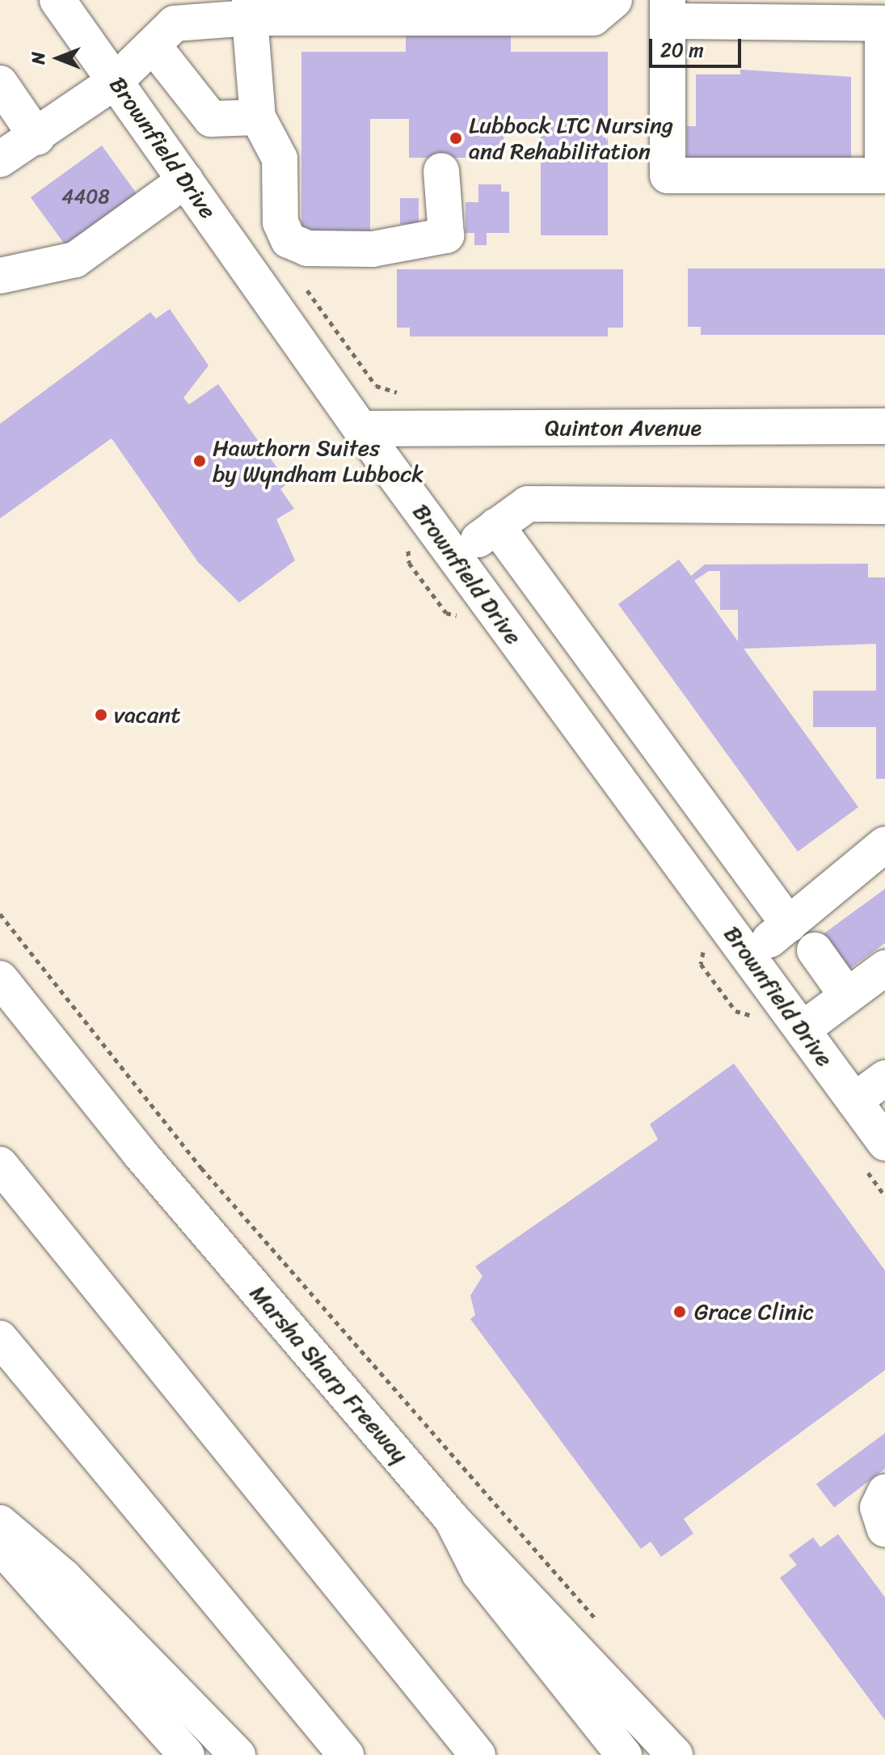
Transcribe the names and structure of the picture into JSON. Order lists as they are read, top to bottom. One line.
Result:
{"streets":{"main road":["Brownfield Drive","Quinton Avenue","Marsha Sharp Freeway"]},"crossings":[["Brownfield Drive","Quinton Avenue"]],"places":["Lubbock LTC Nursing and Rehabilitation","Hawthorn Suites by Wyndham Lubbock","vacant","Grace Clinic"],"house_numbers":["4408"],"scale_bar":"20 m","north":"left"}
